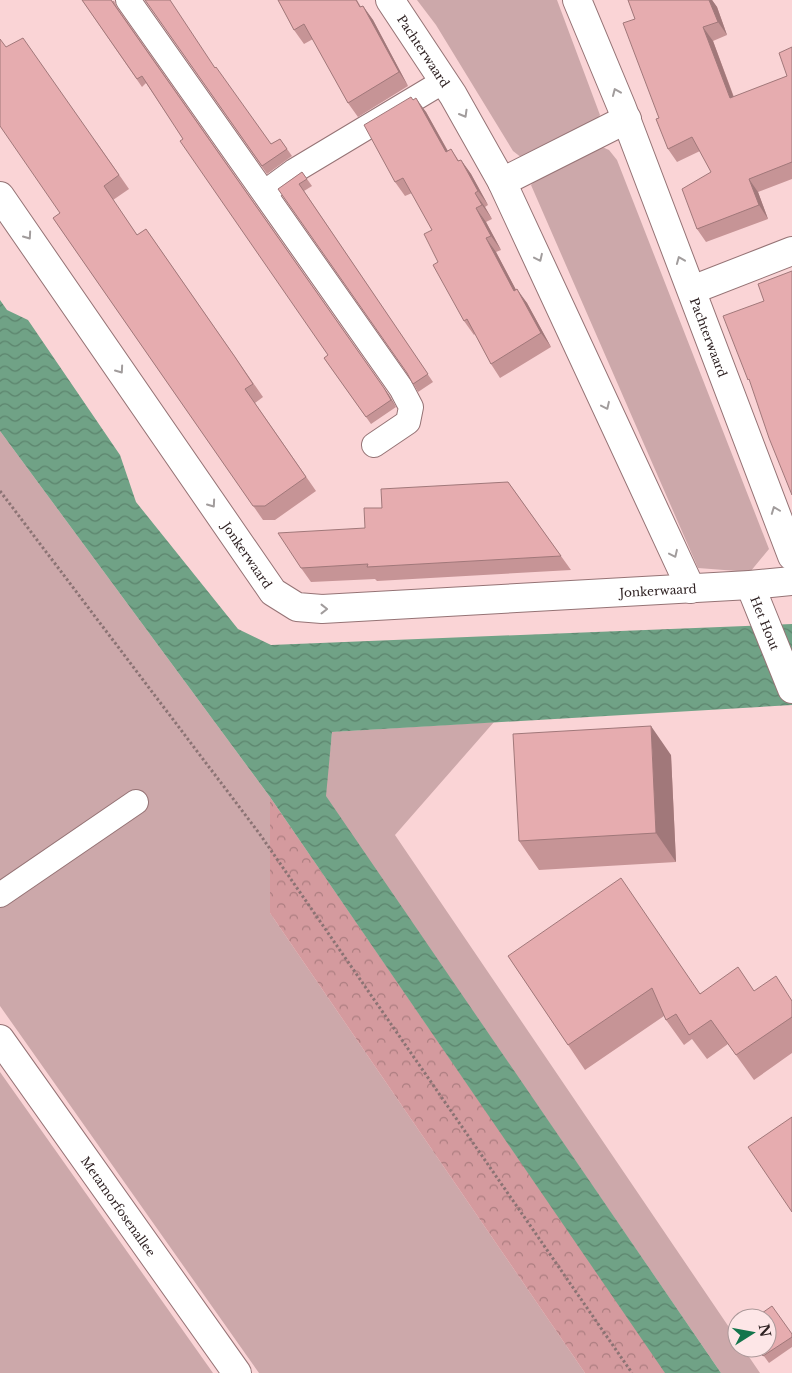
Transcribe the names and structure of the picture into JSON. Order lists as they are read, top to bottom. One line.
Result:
{"streets":{"street":["Pachterwaard","Jonkerwaard","Het Hout","Metamorfosenallee"]},"crossings":[["Pachterwaard","Jonkerwaard"],["Jonkerwaard","Het Hout"]],"one_way":["Jonkerwaard"],"north":"right"}
